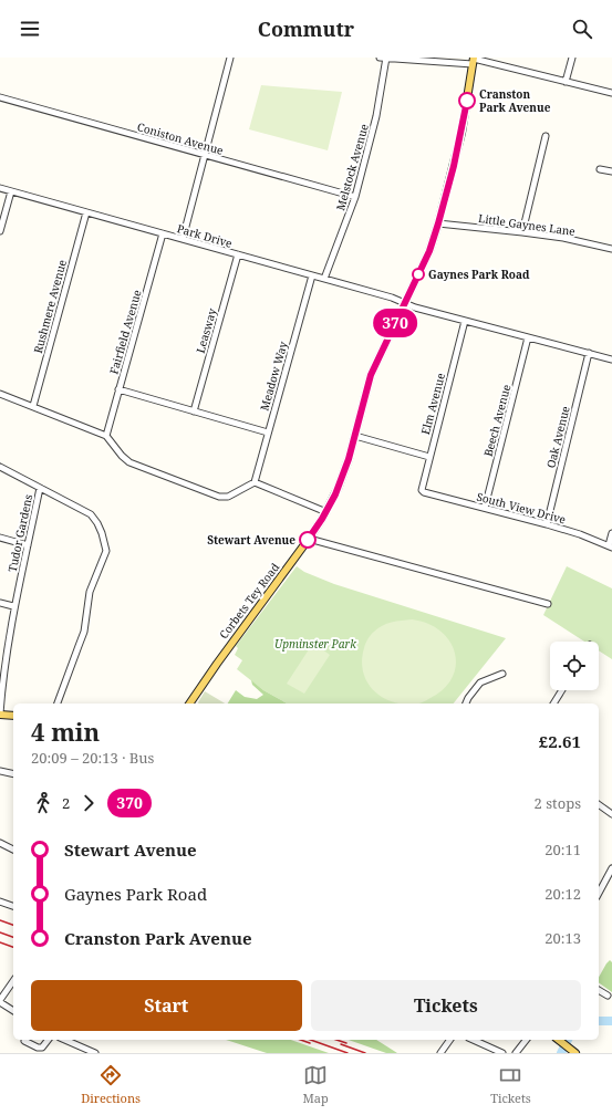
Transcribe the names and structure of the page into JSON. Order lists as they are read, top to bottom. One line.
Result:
{"streets":{"main road":["Corbets Tey Road"],"street":["Coniston Avenue","Melstock Avenue","Little Gaynes Lane","Park Drive","Rushmere Avenue","Leasway","Fairfield Avenue","Meadow Way","Elm Avenue","Beech Avenue","Oak Avenue","South View Drive","Tudor Gardens"]},"crossings":[["Coniston Avenue","Melstock Avenue"],["Melstock Avenue","Park Drive"],["Little Gaynes Lane","Corbets Tey Road"],["Park Drive","Rushmere Avenue"],["Park Drive","Leasway"],["Park Drive","Fairfield Avenue"],["Park Drive","Meadow Way"],["Park Drive","Corbets Tey Road"],["Elm Avenue","South View Drive"],["Beech Avenue","South View Drive"],["Oak Avenue","South View Drive"]],"parks":["Upminster Park"],"places":["Cranston Park Avenue","Gaynes Park Road","Stewart Avenue"],"lines":["bus line 370"],"page":{"header":"Commutr","on_map":"370","heading":["4 min","20:09 – 20:13 · Bus","£2.61"],"legs":["2","370","2 stops"],"list":[{"name":"Stewart Avenue","value":"20:11"},{"name":"Gaynes Park Road","value":"20:12"},{"name":"Cranston Park Avenue","value":"20:13"}],"buttons":["Start","Tickets"],"tabs":["Directions","Map","Tickets"]}}
